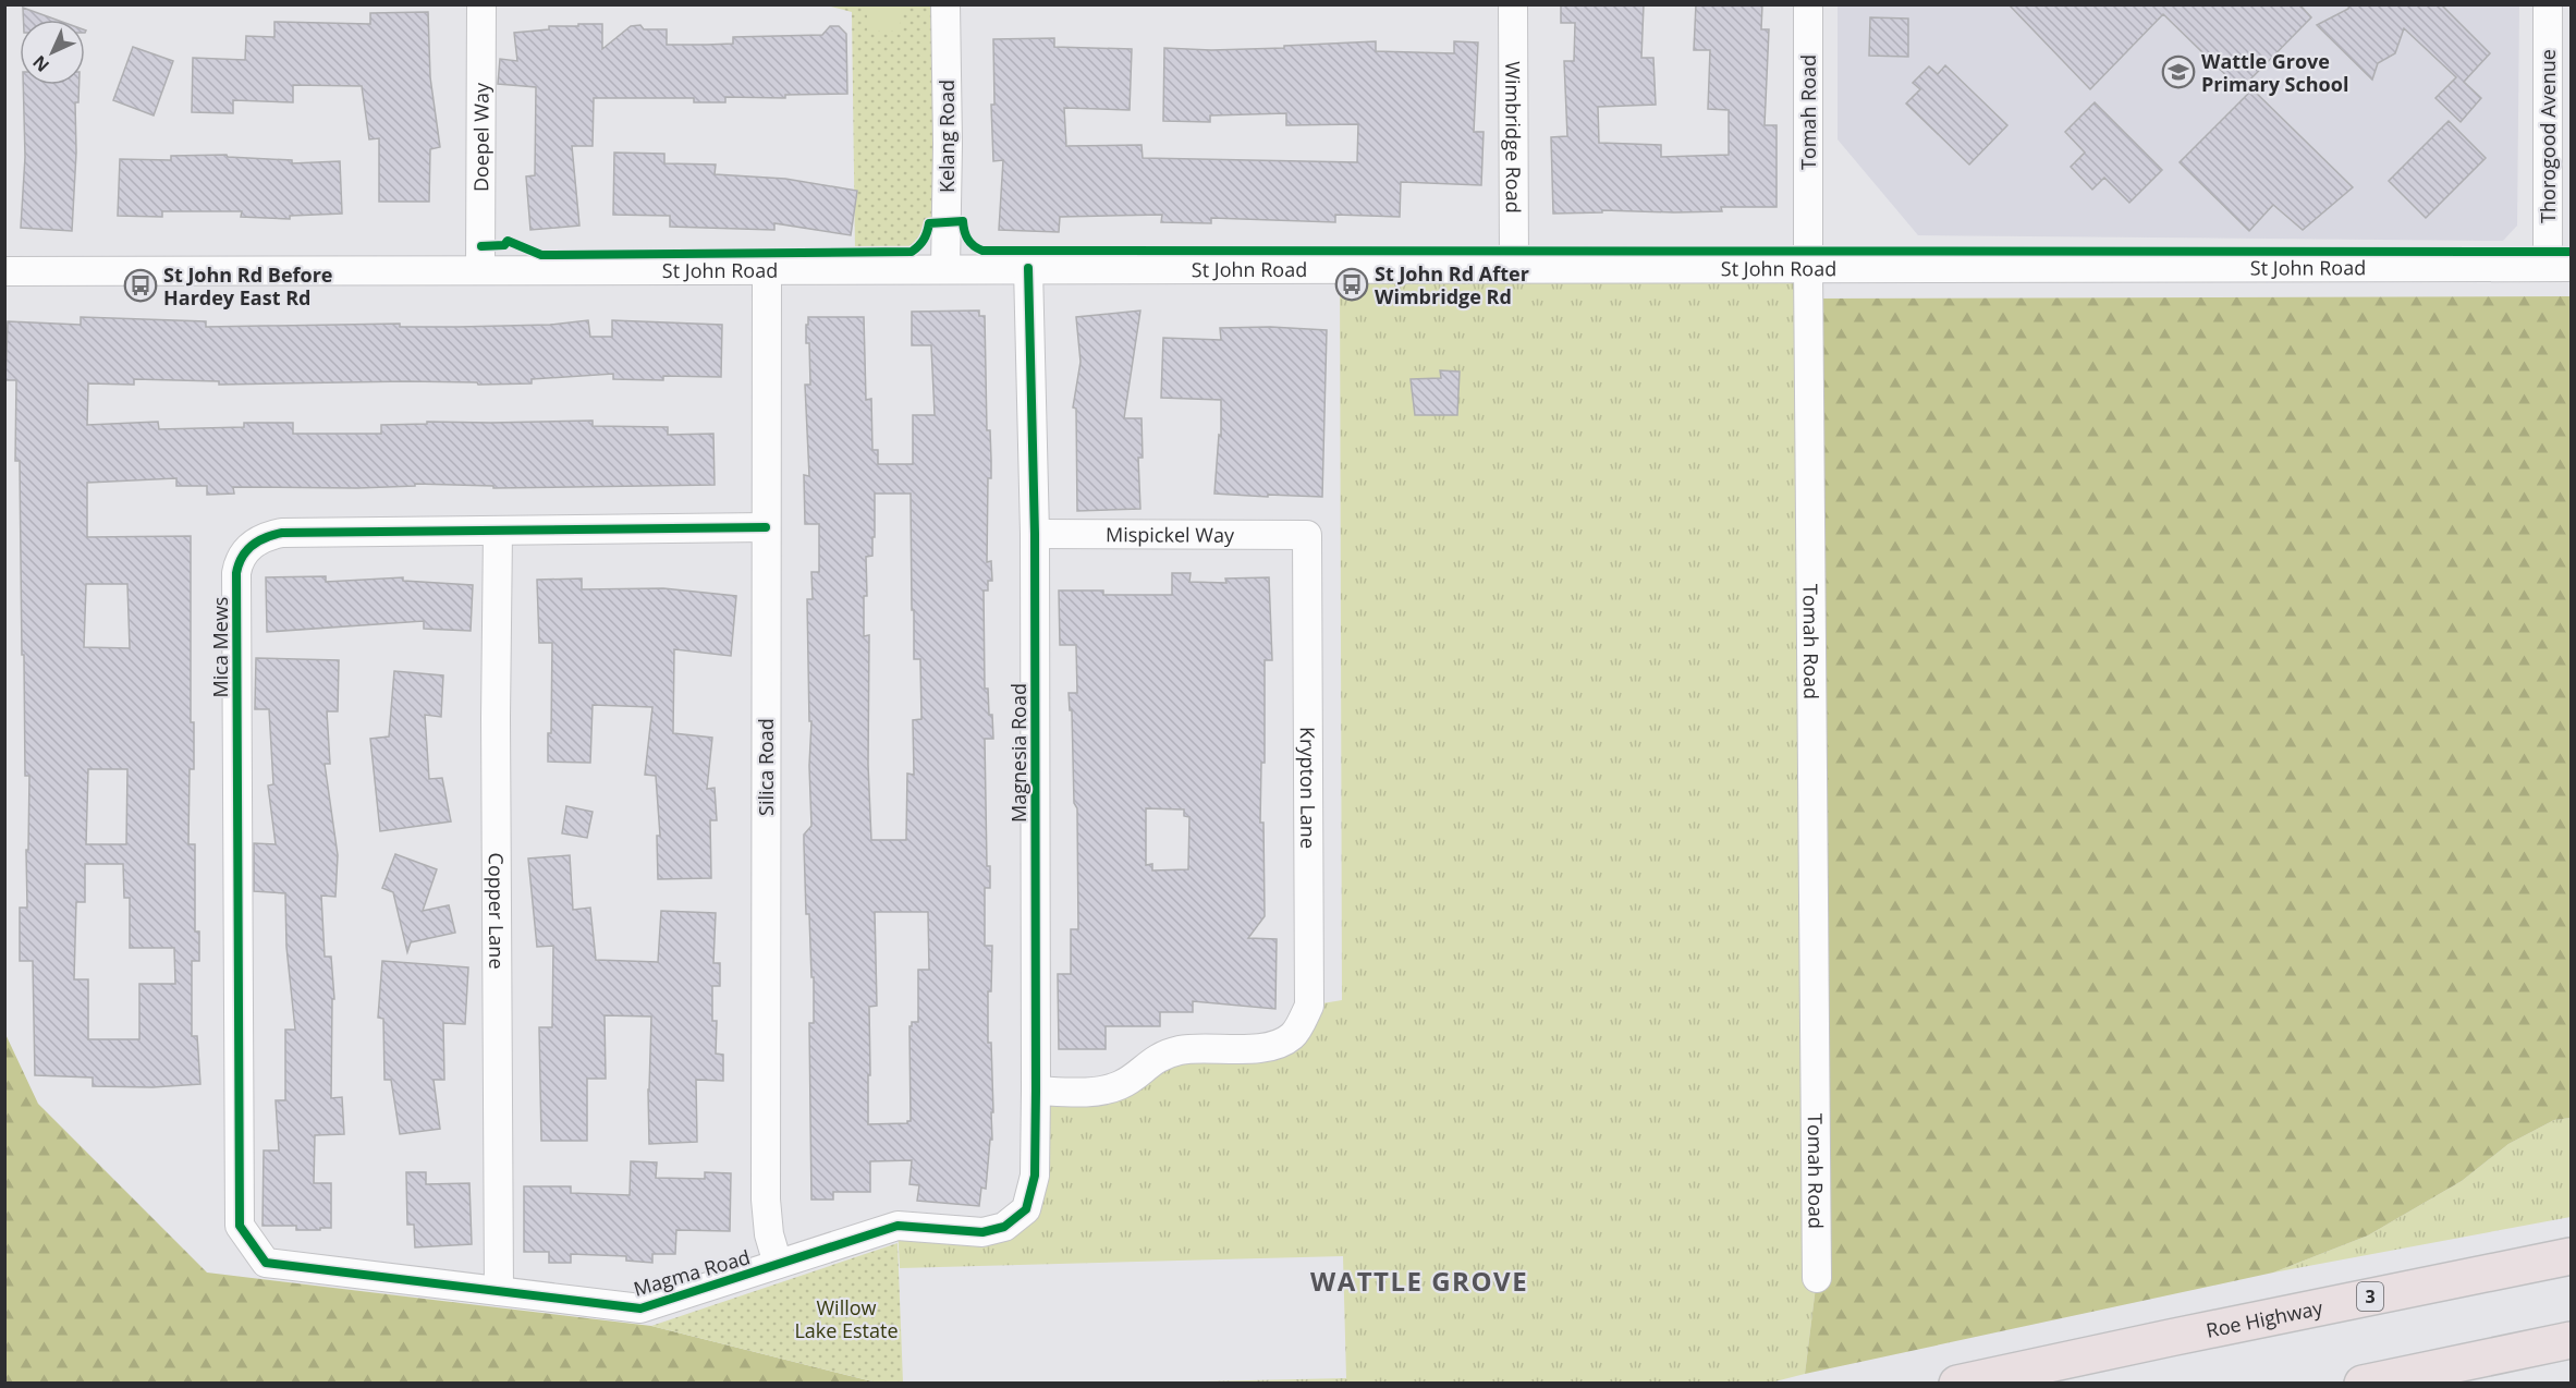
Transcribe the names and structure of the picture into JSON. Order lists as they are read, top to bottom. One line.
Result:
{"streets":{"highway":["3","Roe Highway"],"street":["Tomah Road","Kelang Road","Wimbridge Road","Thorogood Avenue","Doepel Way","St John Road","Mispickel Way","Mica Mews","Magnesia Road","Silica Road","Krypton Lane","Copper Lane","Magma Road"]},"crossings":[["Tomah Road","St John Road"],["Kelang Road","St John Road"],["Wimbridge Road","St John Road"],["Thorogood Avenue","St John Road"],["Doepel Way","St John Road"],["St John Road","Magnesia Road"],["St John Road","Silica Road"],["Mispickel Way","Magnesia Road"],["Mispickel Way","Krypton Lane"],["Mica Mews","Silica Road"],["Mica Mews","Copper Lane"],["Mica Mews","Magma Road"],["Magnesia Road","Krypton Lane"],["Magnesia Road","Magma Road"],["Silica Road","Magma Road"],["Copper Lane","Magma Road"]],"districts":["WATTLE GROVE"],"parks":["Willow Lake Estate"],"places":{"school or university":["Wattle Grove Primary School"],"bus stop":["St John Rd After Wimbridge Rd","St John Rd Before Hardey East Rd"]},"north":"bottom left"}
